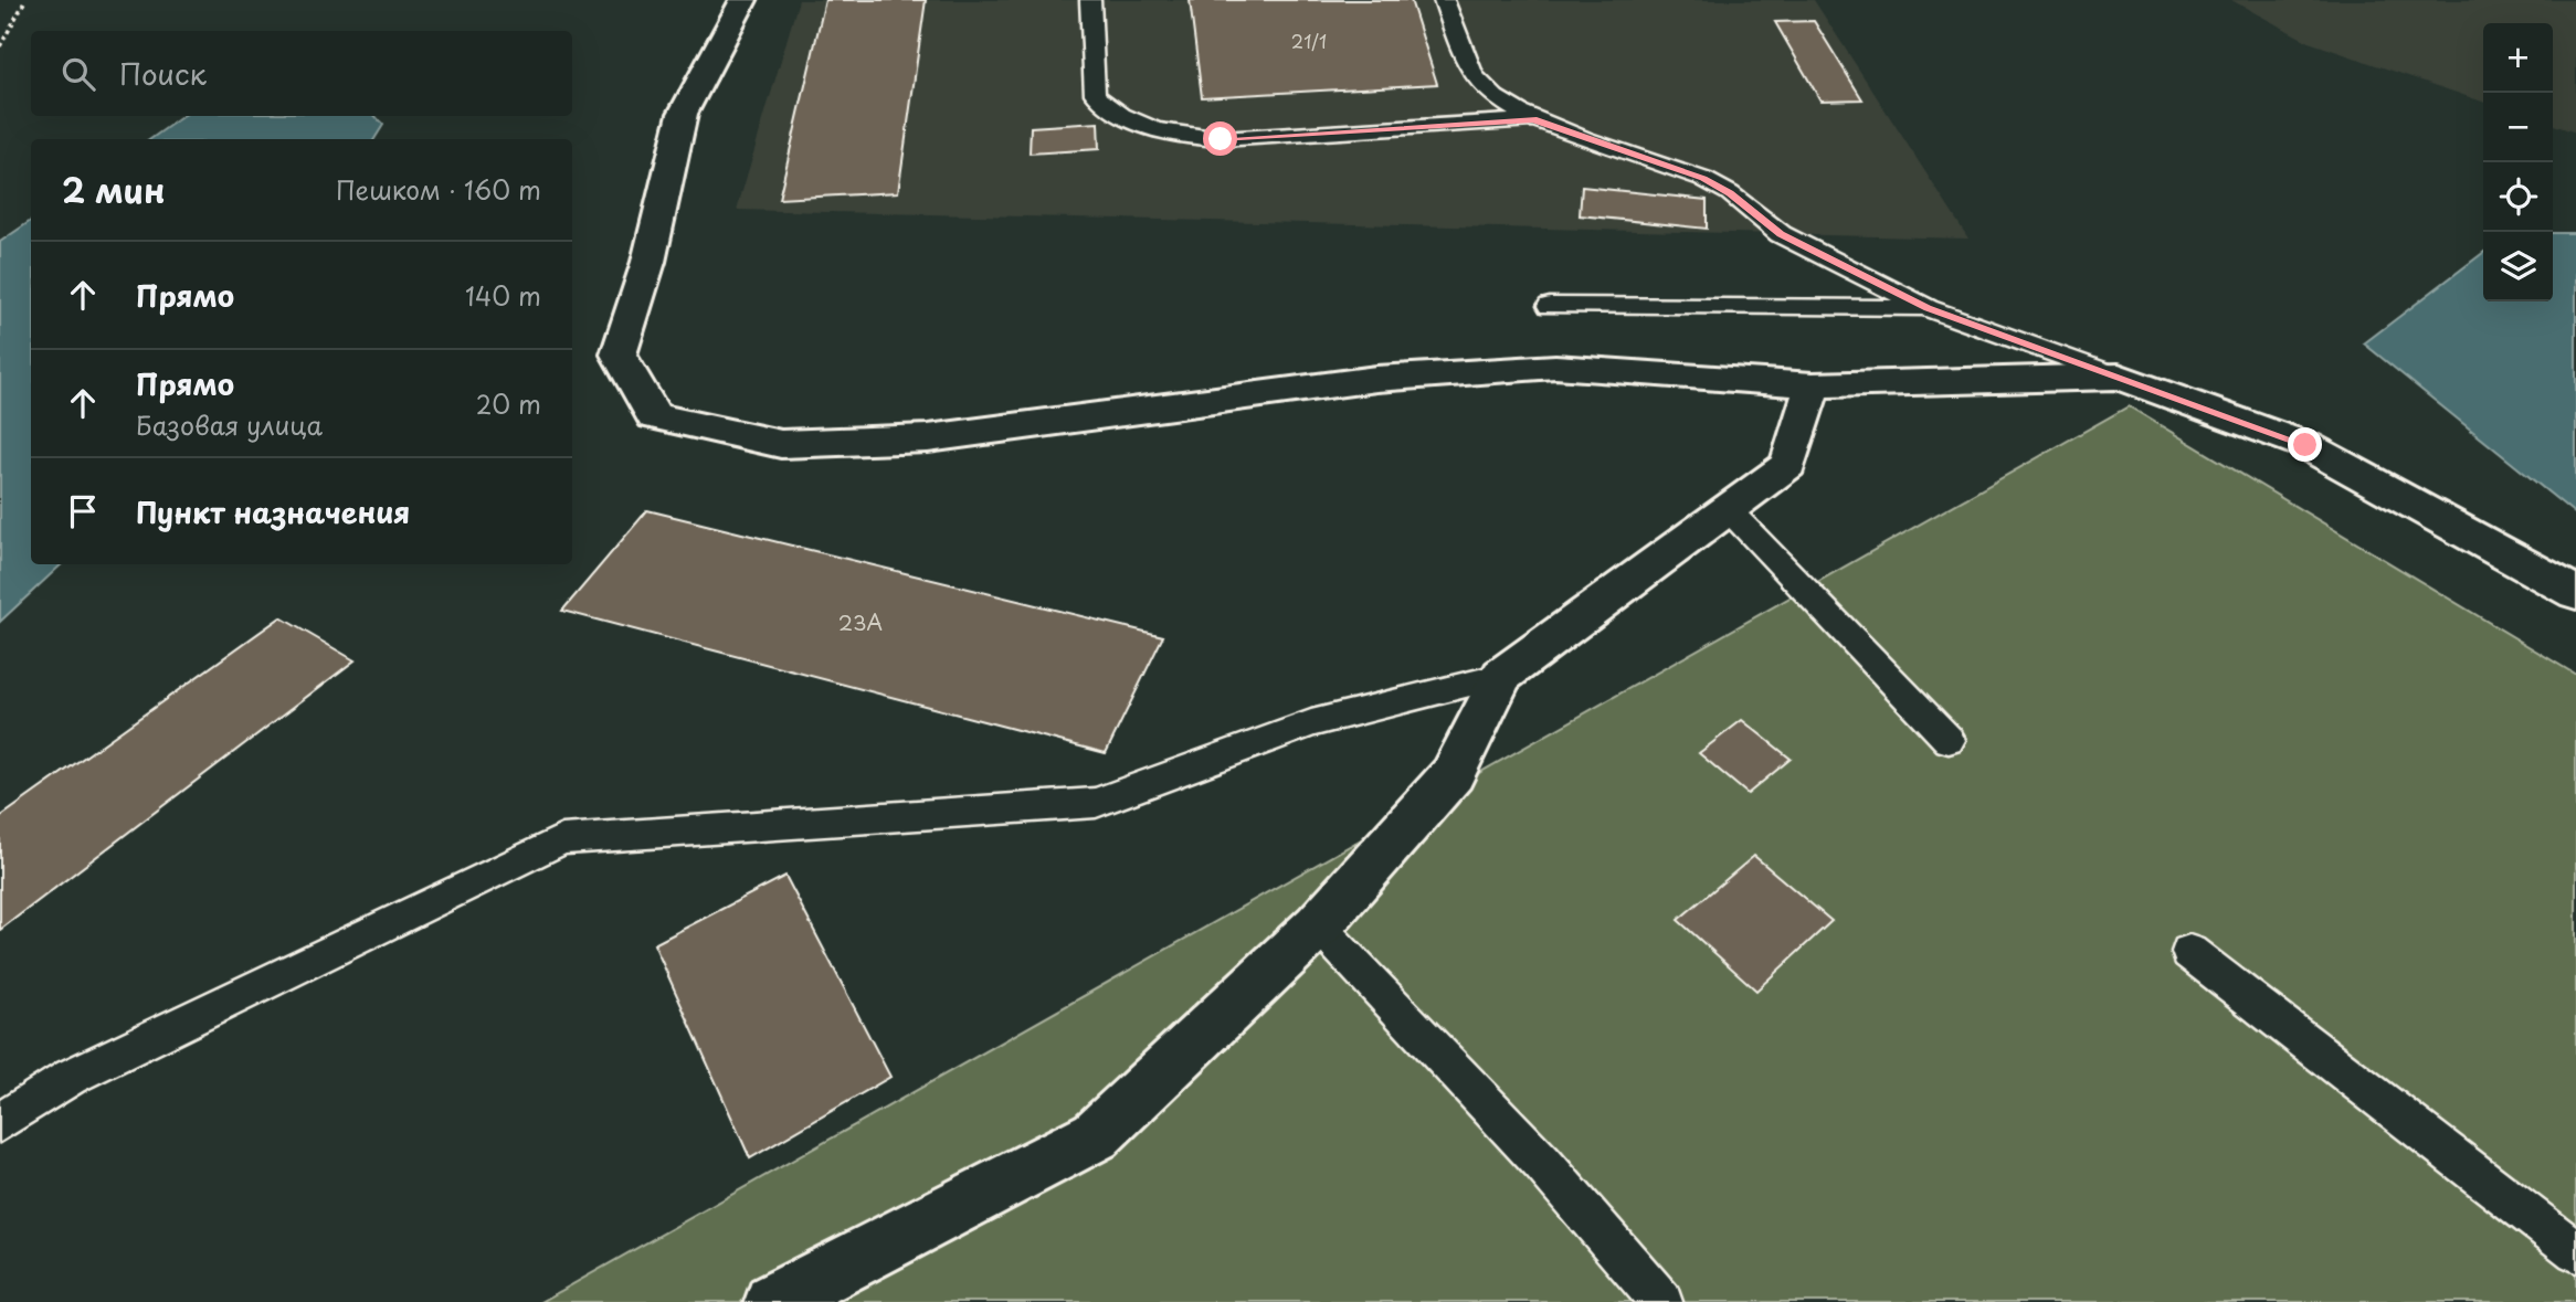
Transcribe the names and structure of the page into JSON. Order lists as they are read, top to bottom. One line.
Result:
{"house_numbers":["21/1","23А"],"page":{"map_buttons":["+","−"],"search":"Поиск","heading":["2 мин","Пешком · 160 m"],"list":[["Прямо","140 m"],["Прямо","Базовая улица","20 m"],"Пункт назначения"]}}
